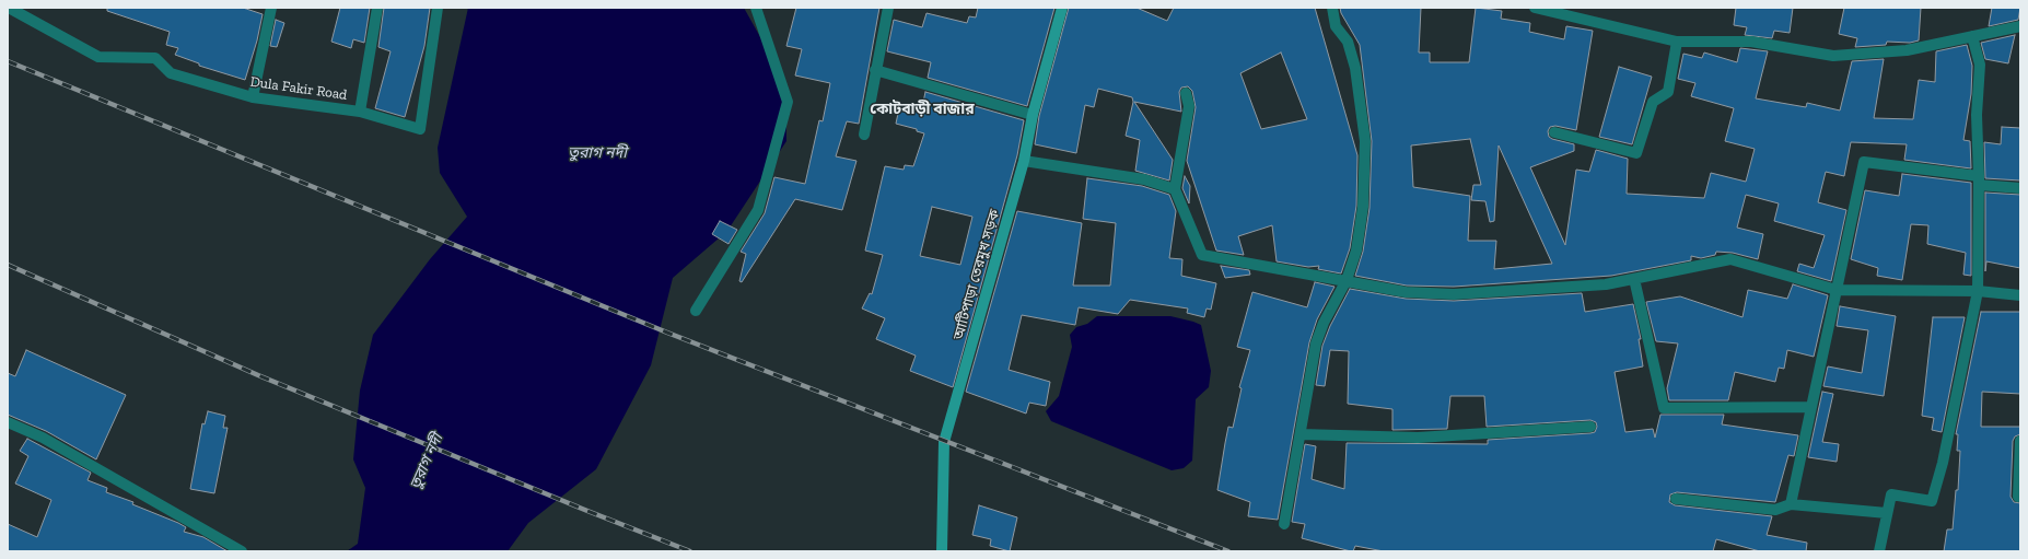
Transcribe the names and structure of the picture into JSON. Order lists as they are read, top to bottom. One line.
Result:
{"streets":{"main road":["আটিপাড়া তেরমুখ সড়ক"],"street":["Dula Fakir Road"]},"districts":["কোটবাড়ী বাজার"],"water":["তুরাগ নদী"]}
